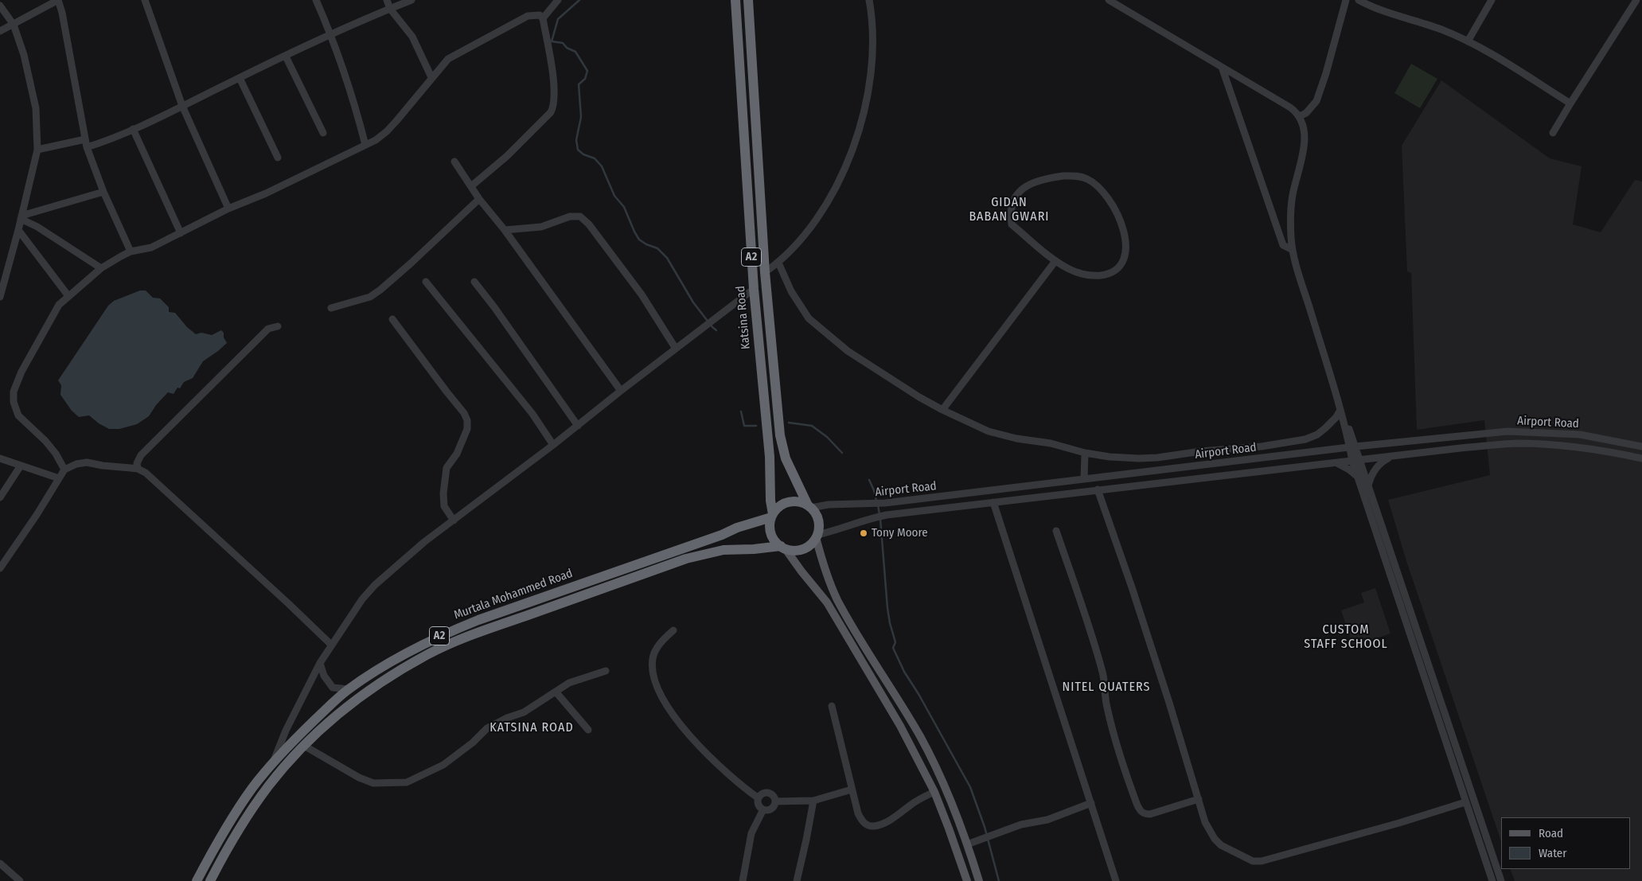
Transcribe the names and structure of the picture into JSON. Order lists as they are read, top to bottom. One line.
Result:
{"streets":{"highway":["A2","Katsina Road","Murtala Mohammed Road"],"street":["Airport Road"]},"crossings":[["A2","Katsina Road"],["A2","Airport Road"],["A2","Murtala Mohammed Road"],["Katsina Road","Airport Road"],["Katsina Road","Murtala Mohammed Road"],["Airport Road","Murtala Mohammed Road"]],"districts":["GIDAN BABAN GWARI","CUSTOM STAFF SCHOOL","NITEL QUATERS","KATSINA ROAD"],"places":["Tony Moore"],"legend":["Road","Water"]}
